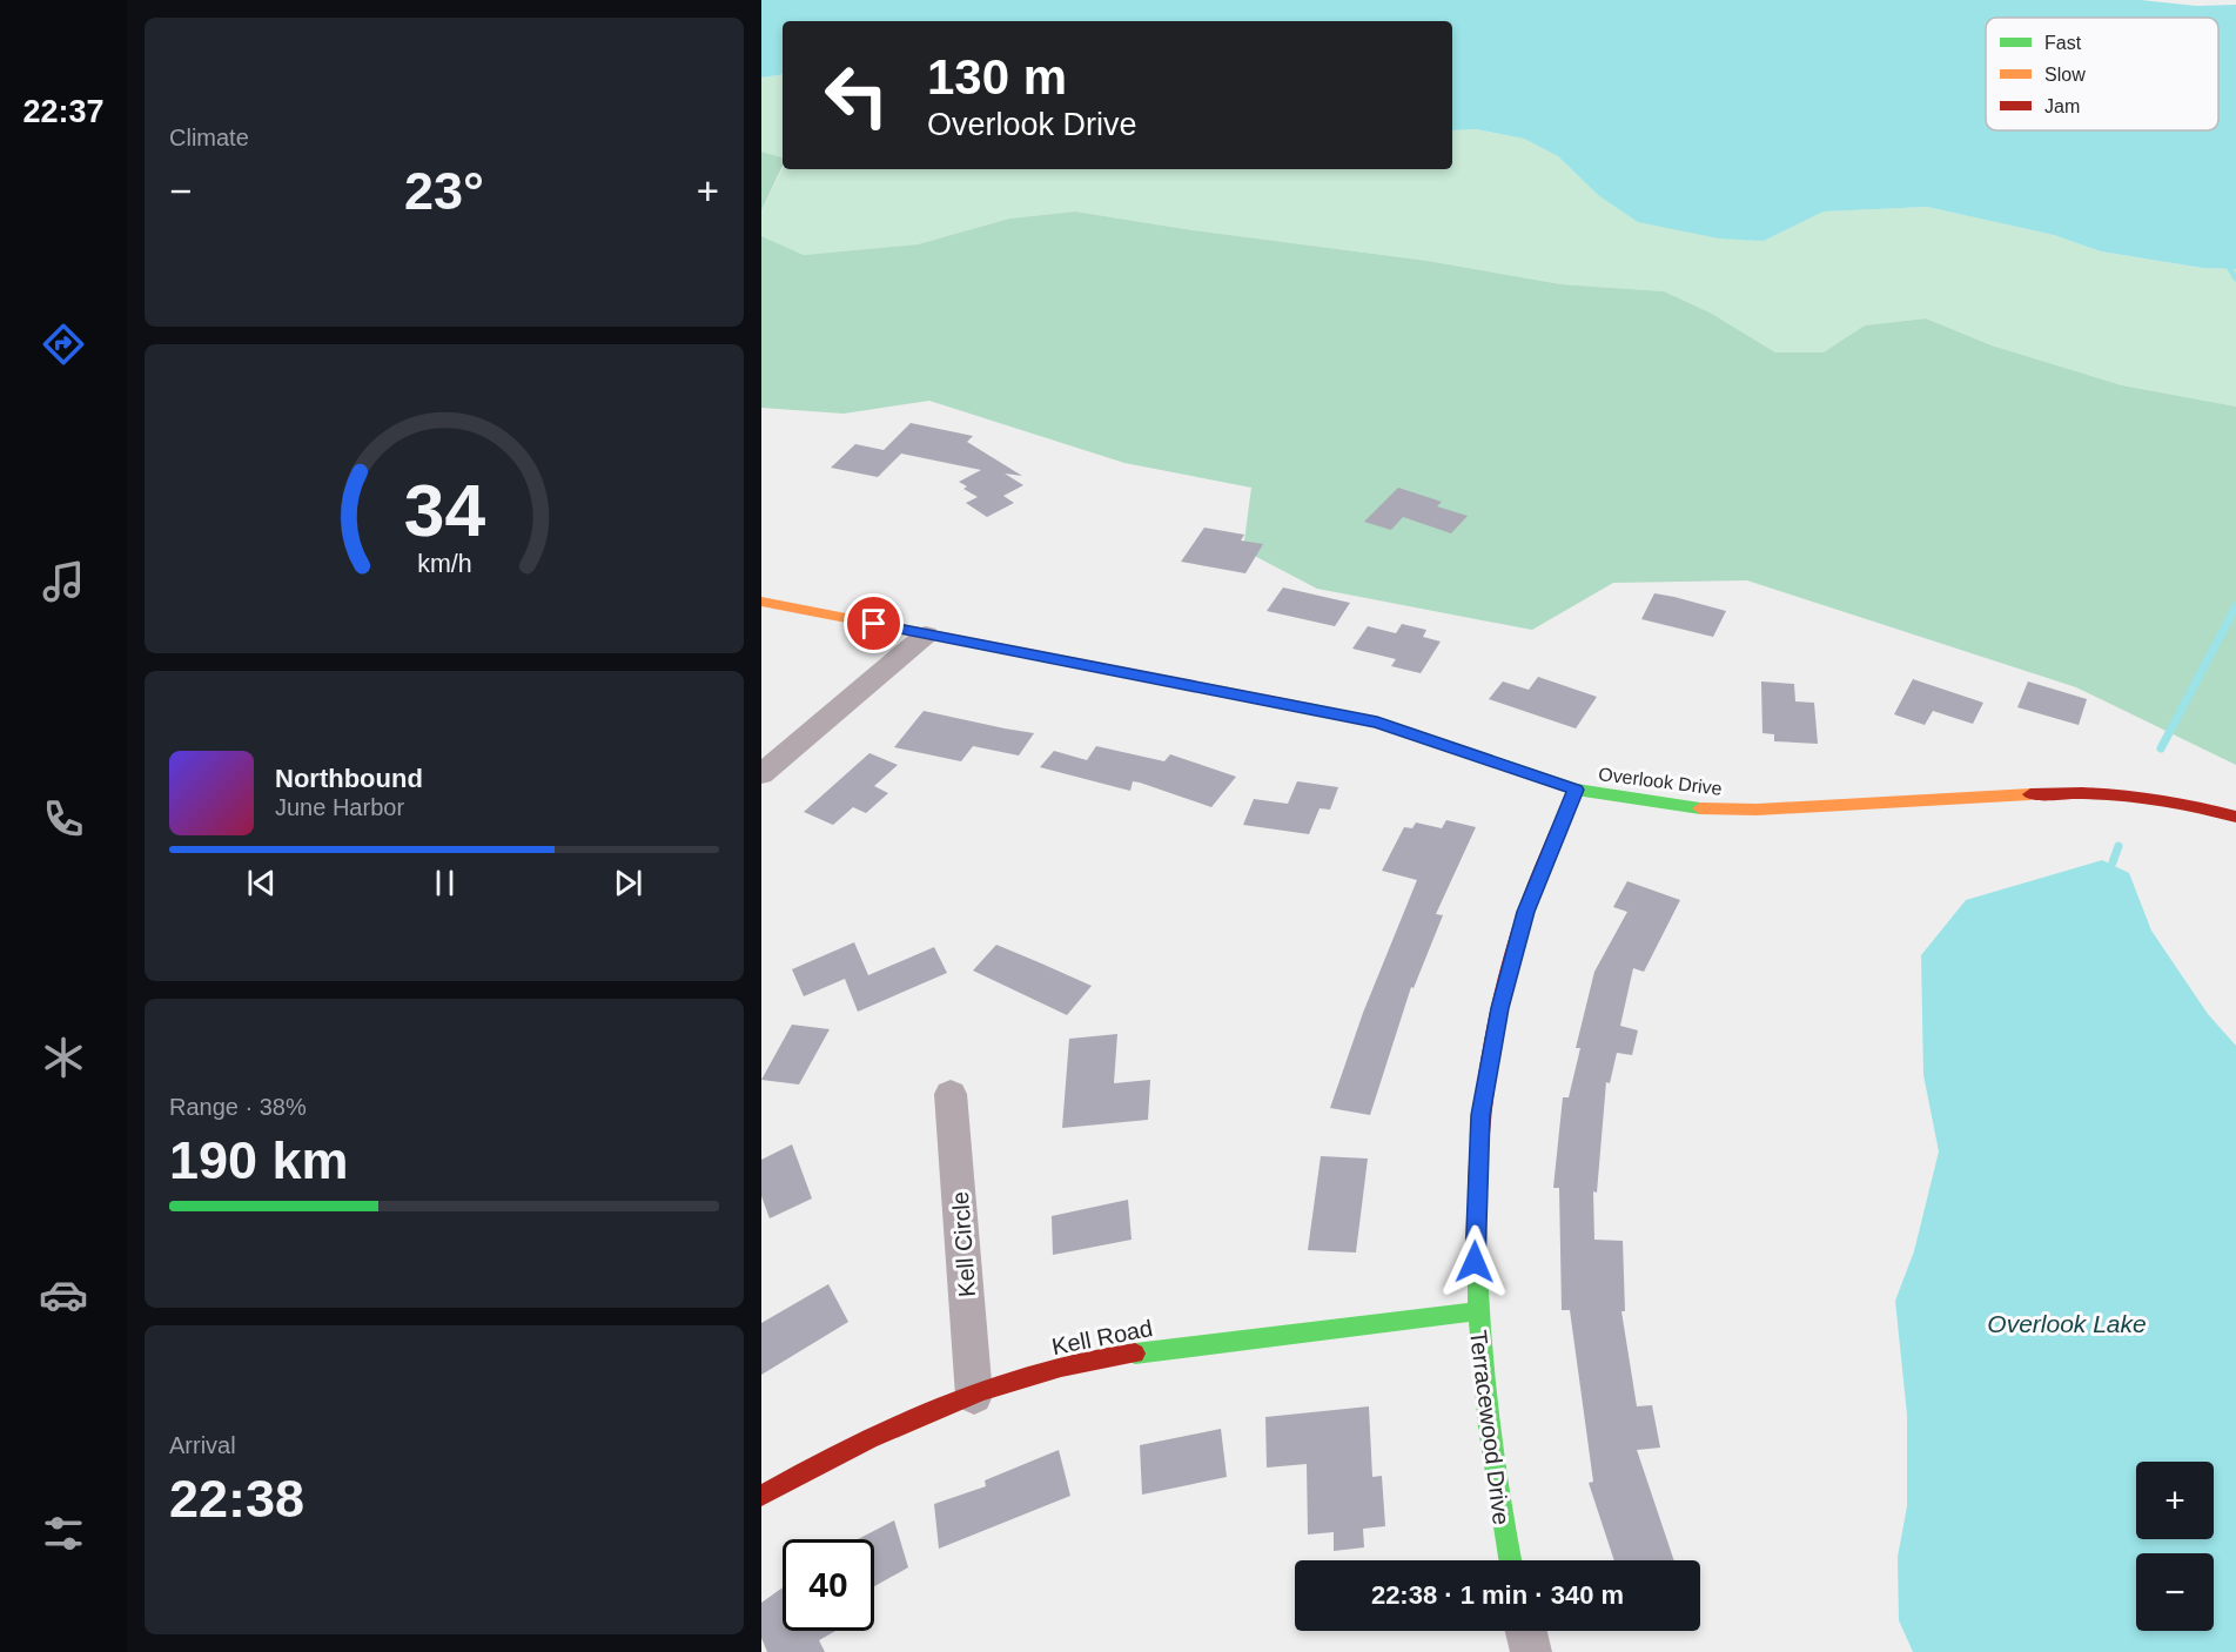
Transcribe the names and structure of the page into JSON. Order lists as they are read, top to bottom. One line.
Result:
{"streets":{"street":["Overlook Drive","Kell Circle","Kell Road","Terracewood Drive"]},"crossings":[["Overlook Drive","Terracewood Drive"],["Kell Circle","Kell Road"],["Kell Road","Terracewood Drive"]],"water":["Overlook Lake"],"legend":["Fast","Slow","Jam"],"page":{"tabs":"22:37","tile":["Climate",["Range · 38%","190 km"],["Arrival","22:38"]],"turn":["130 m","Overlook Drive"],"heat":["−","23°","+"],"song":["Northbound","June Harbor"],"map_buttons":["+","−"],"limit":"40","trip":"22:38 · 1 min · 340 m","gauge":["34","km/h"]}}
